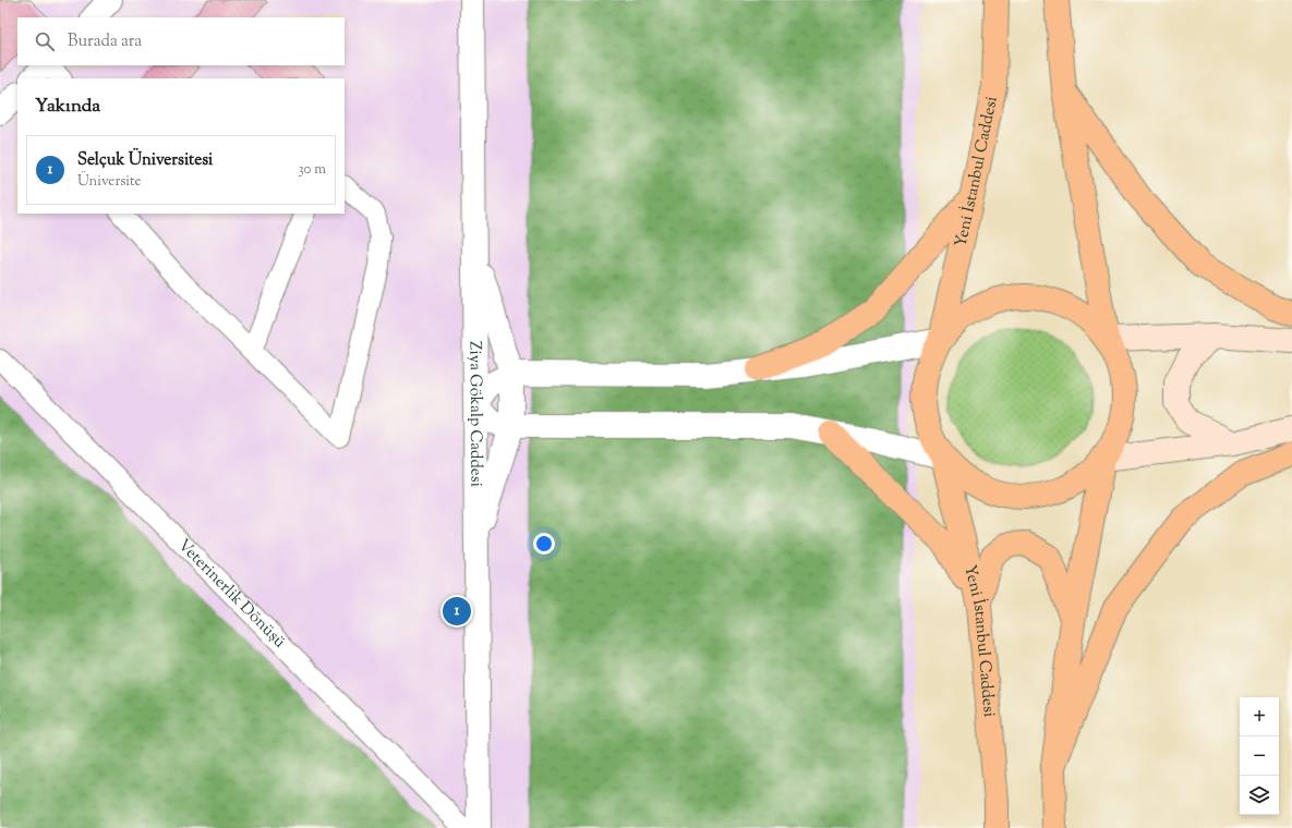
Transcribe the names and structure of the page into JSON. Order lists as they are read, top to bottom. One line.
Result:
{"streets":{"highway":["Yeni İstanbul Caddesi"],"street":["Ziya Gökalp Caddesi","Veterinerlik Dönüşü"]},"page":{"search":"Burada ara","heading":"Yakında","list":[{"mark":"1","name":"Selçuk Üniversitesi","note":"Üniversite","value":"30 m"}],"pins":"1","map_buttons":["+","−"]}}
